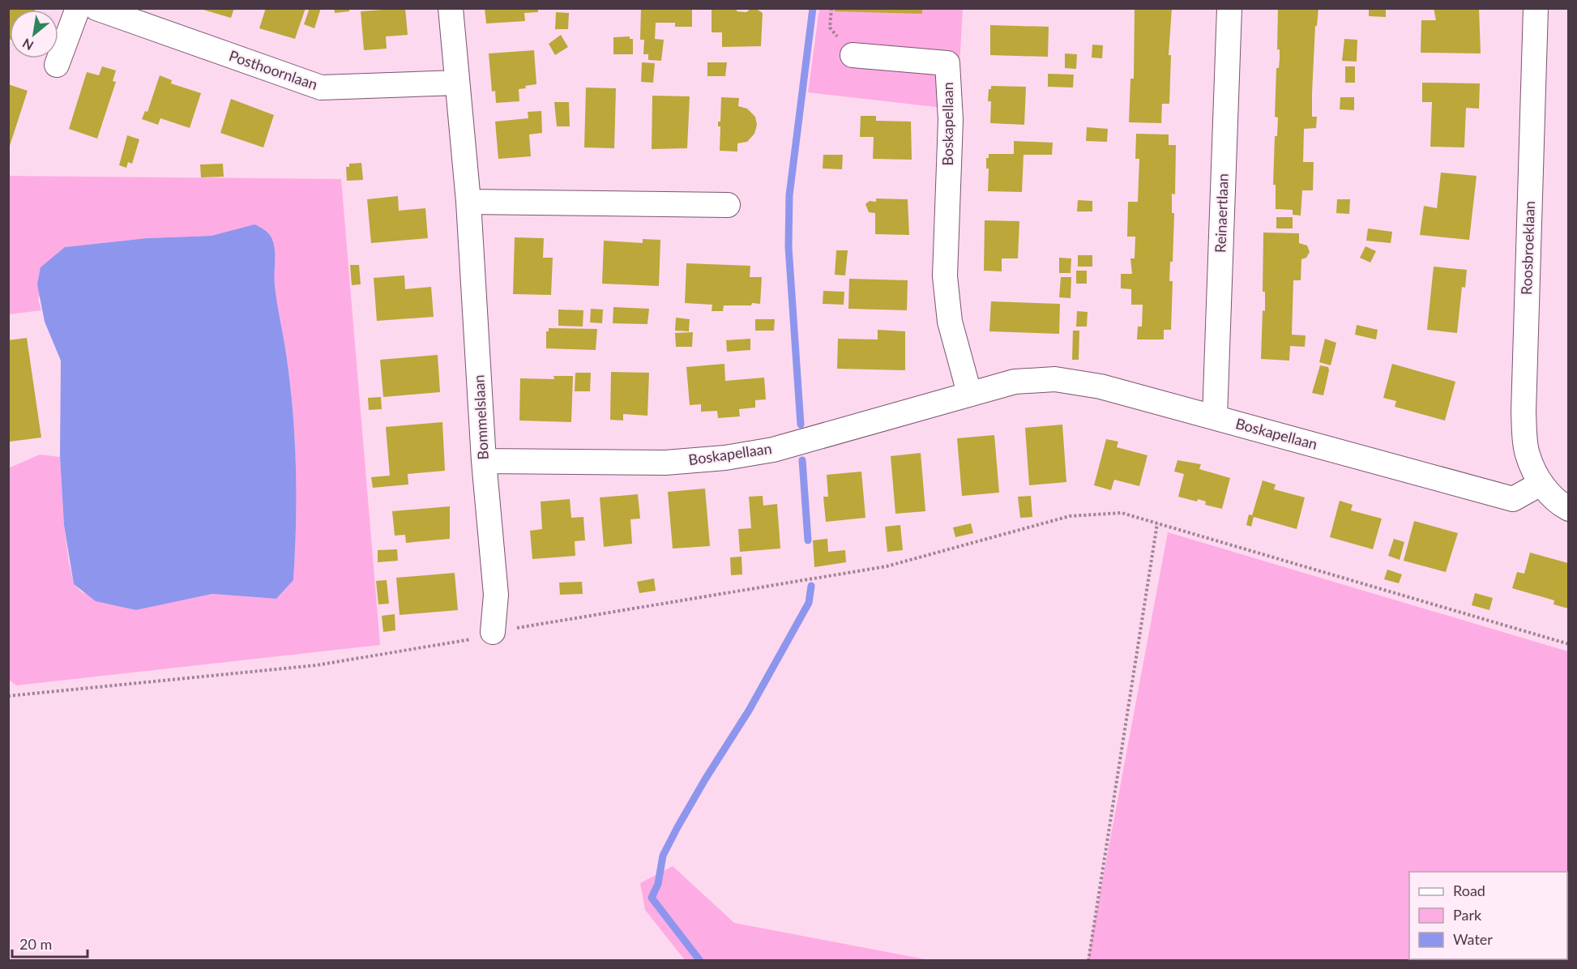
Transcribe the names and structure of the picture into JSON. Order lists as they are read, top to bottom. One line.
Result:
{"streets":{"street":["Posthoornlaan","Boskapellaan","Reinaertlaan","Roosbroeklaan","Bommelslaan"]},"crossings":[["Posthoornlaan","Bommelslaan"],["Boskapellaan","Reinaertlaan"],["Boskapellaan","Roosbroeklaan"],["Boskapellaan","Bommelslaan"]],"legend":["Road","Park","Water"],"scale_bar":"20 m","north":"bottom left"}
